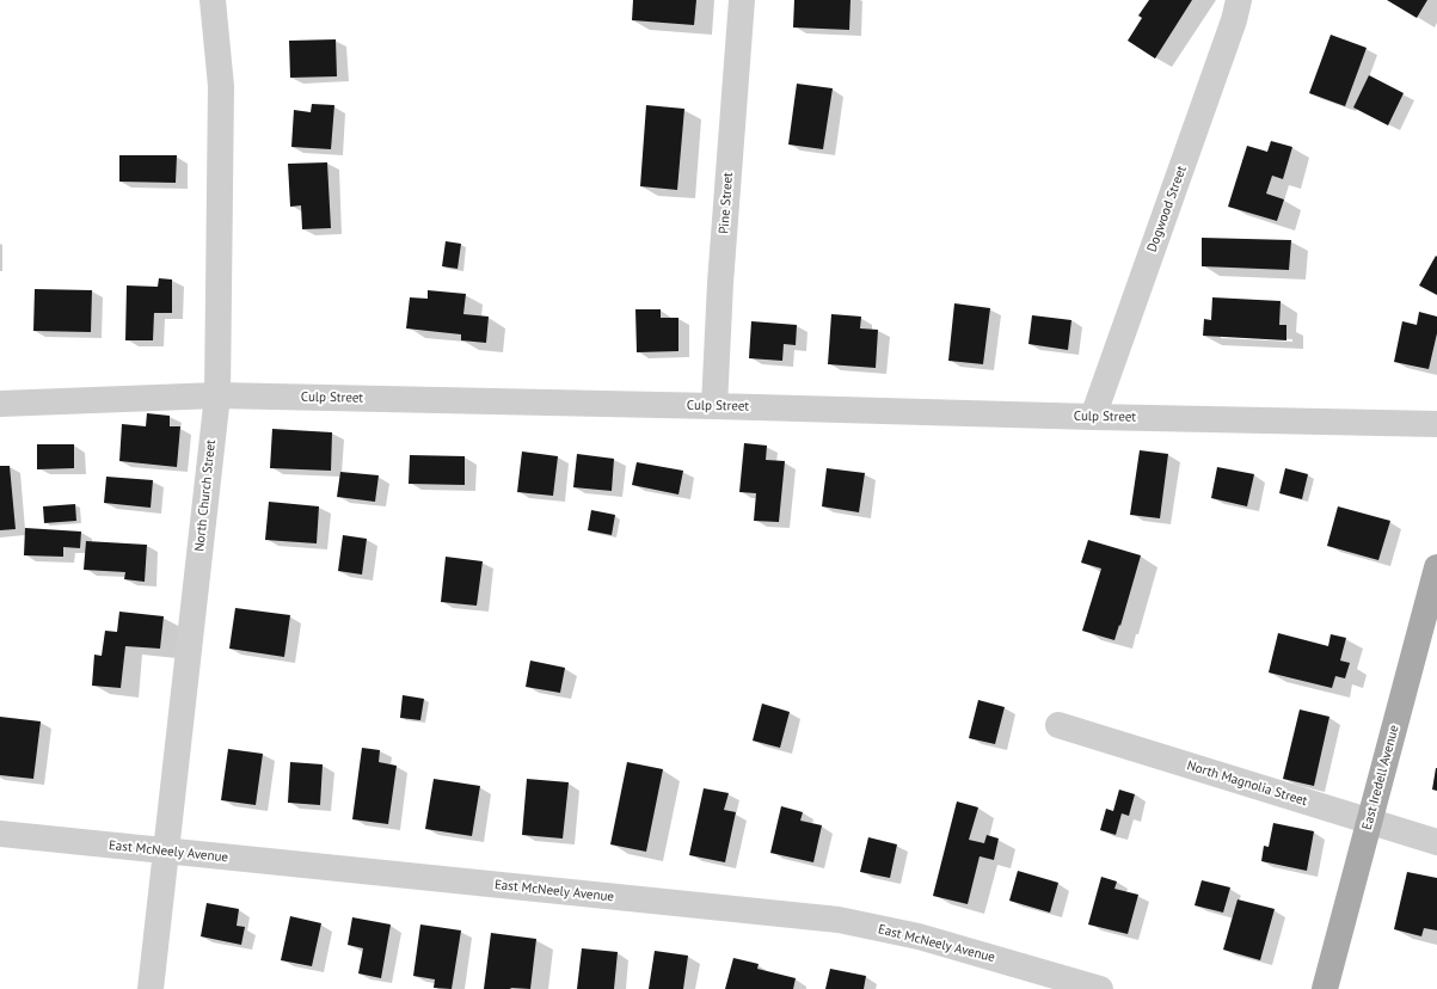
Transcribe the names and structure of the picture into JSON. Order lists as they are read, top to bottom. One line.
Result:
{"streets":{"main road":["East Iredell Avenue"],"street":["Pine Street","Dogwood Street","Culp Street","North Church Street","North Magnolia Street","East McNeely Avenue"]},"crossings":[["Pine Street","Culp Street"],["Dogwood Street","Culp Street"],["Culp Street","North Church Street"],["North Church Street","East McNeely Avenue"],["East Iredell Avenue","North Magnolia Street"]]}
